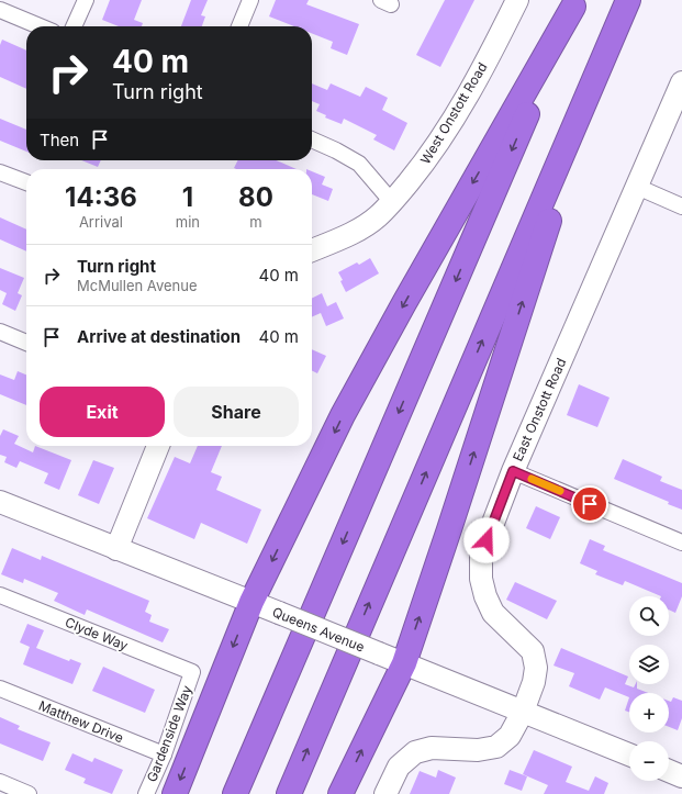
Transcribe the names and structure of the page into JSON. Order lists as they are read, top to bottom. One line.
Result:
{"streets":{"street":["West Onstott Road","East Onstott Road","Queens Avenue","Clyde Way","Matthew Drive","Gardenside Way"]},"crossings":[["East Onstott Road","Queens Avenue"],["Clyde Way","Gardenside Way"],["Matthew Drive","Gardenside Way"]],"page":{"turn":["40 m","Turn right"],"then":"Then","eta":["14:36","Arrival","1","min","80","m"],"list":[{"name":"Turn right","note":"McMullen Avenue","value":"40 m"},{"name":"Arrive at destination","value":"40 m"}],"buttons":["Exit","Share"],"map_buttons":["+","−"]}}
